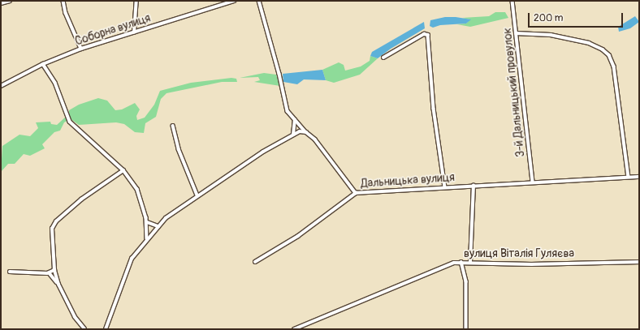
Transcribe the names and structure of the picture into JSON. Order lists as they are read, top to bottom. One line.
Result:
{"streets":{"street":["Соборна вулиця","3-й Дальницький провулок","Дальницька вулиця","вулиця Віталія Гуляєва"]},"crossings":[["3-й Дальницький провулок","Дальницька вулиця"]],"scale_bar":"200 m"}
